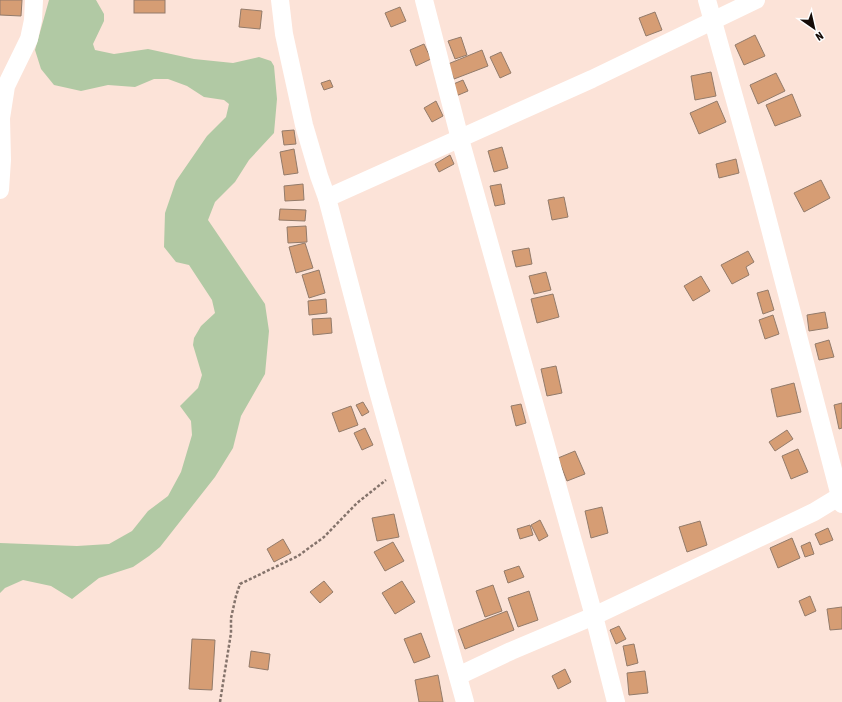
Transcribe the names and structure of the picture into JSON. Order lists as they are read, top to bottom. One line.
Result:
{"north":"bottom right"}
